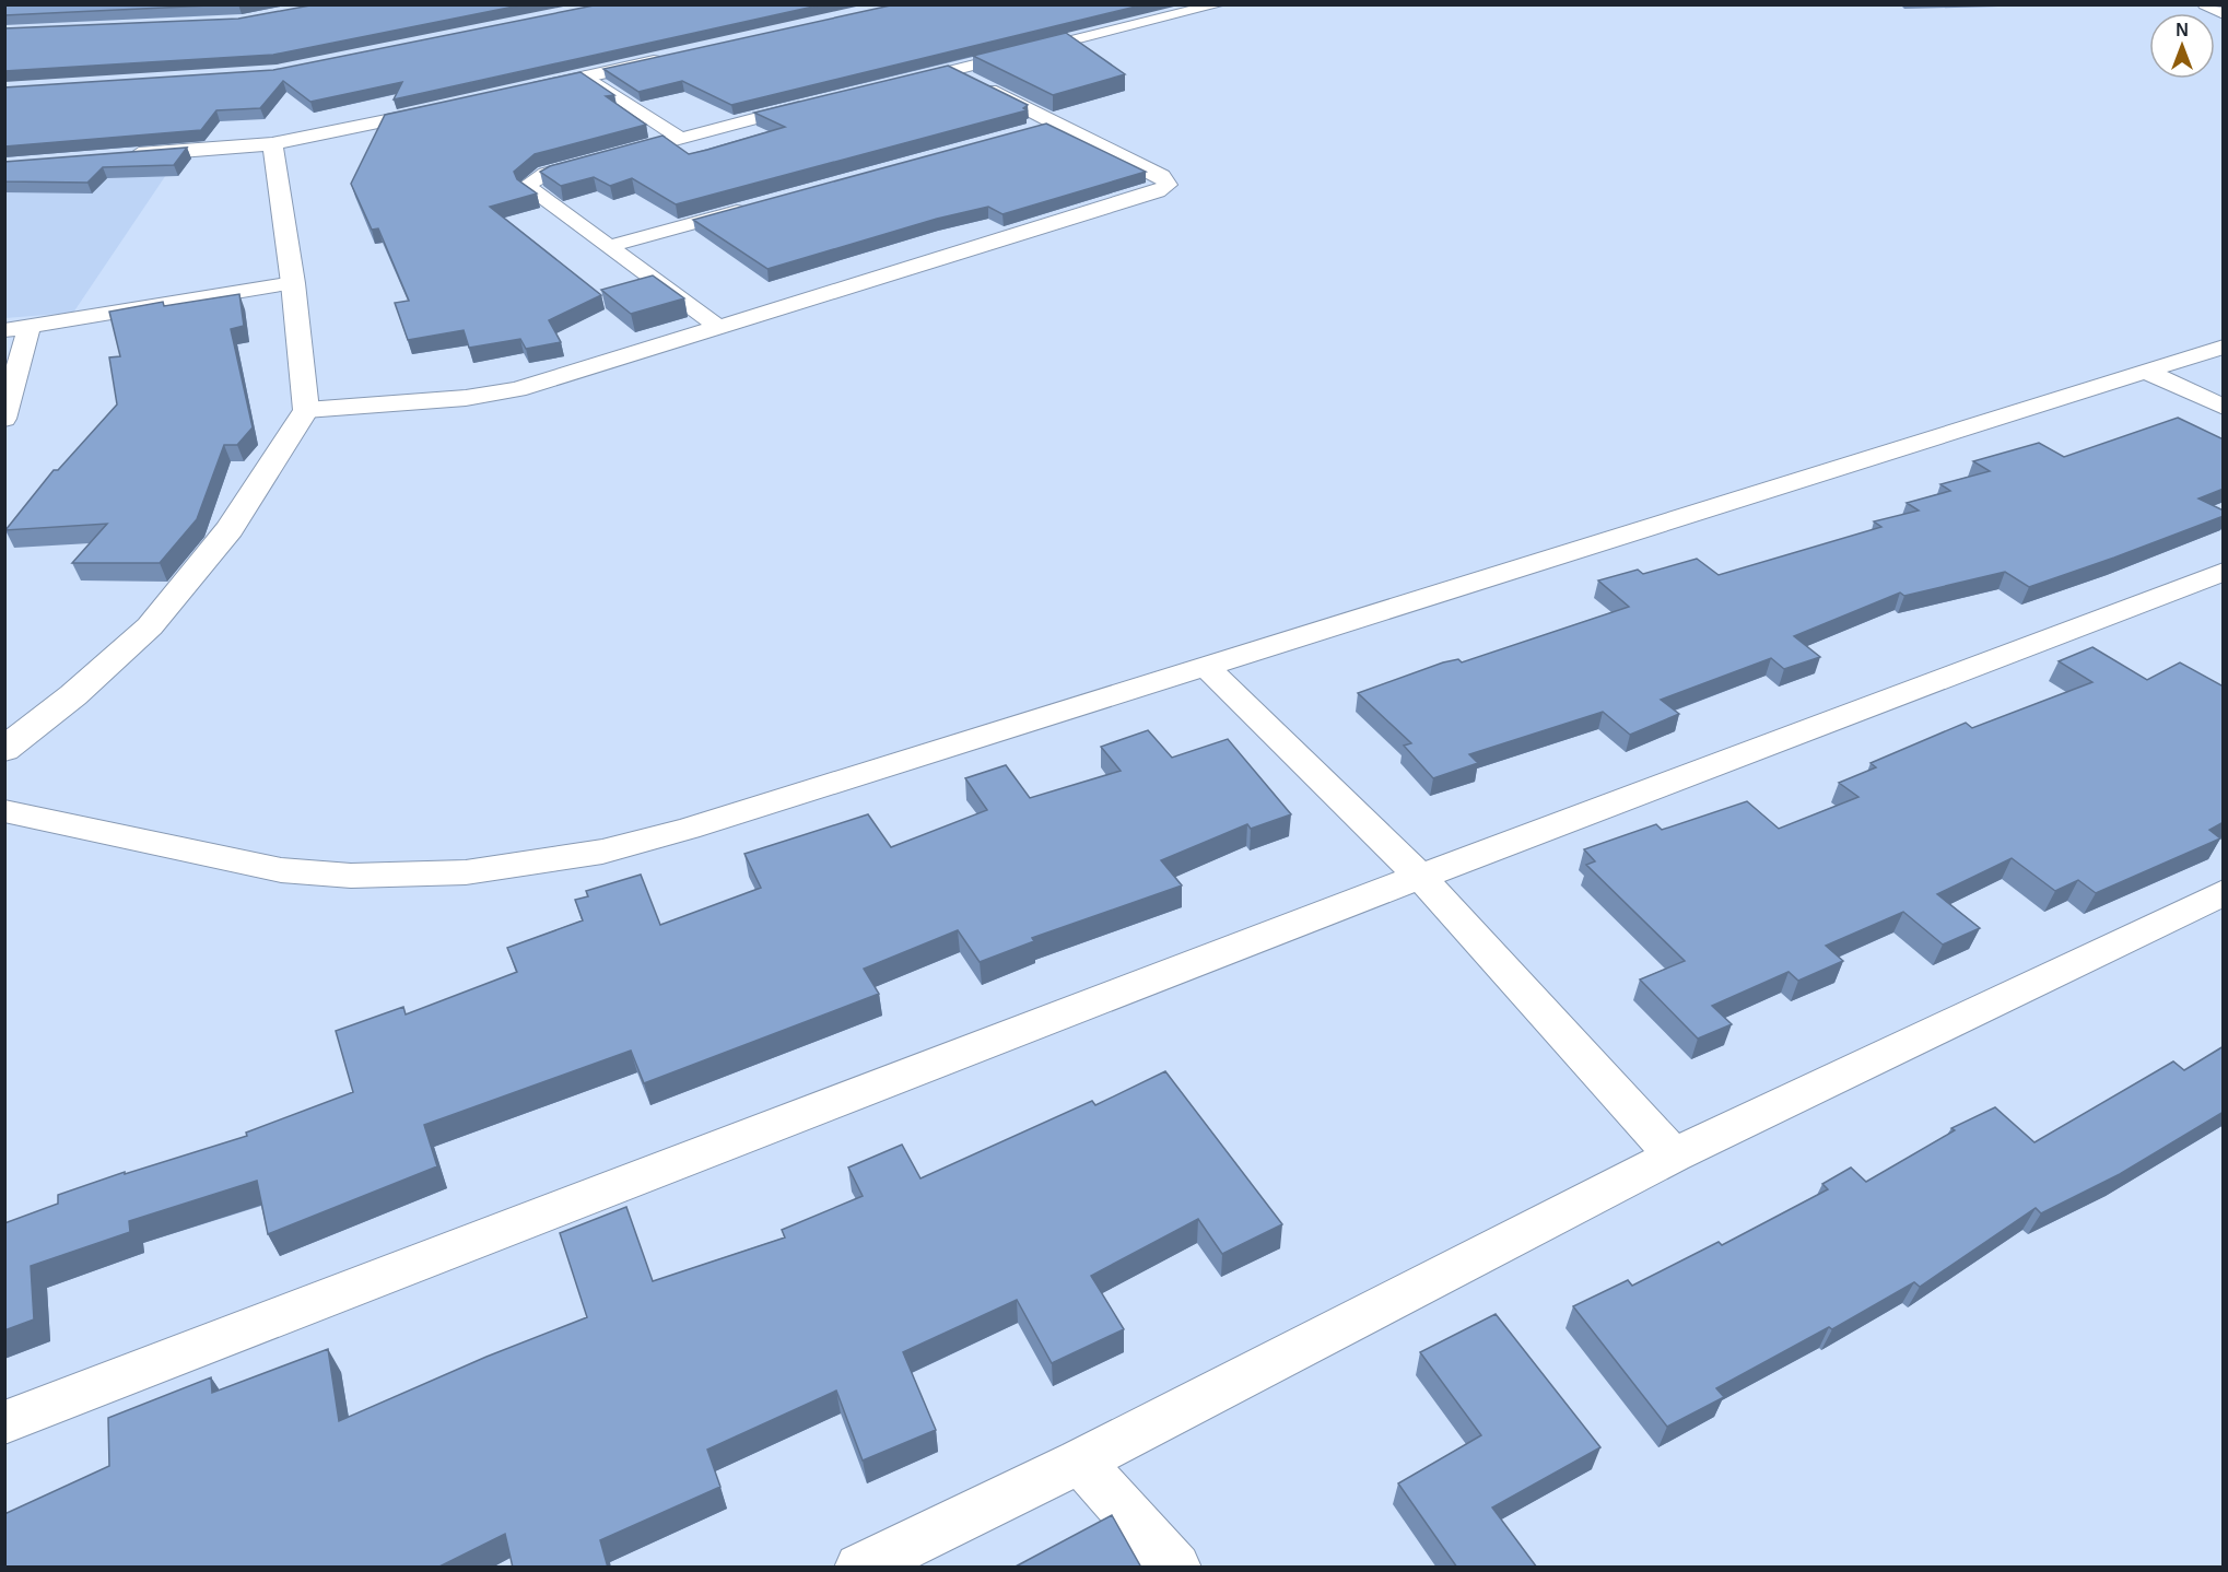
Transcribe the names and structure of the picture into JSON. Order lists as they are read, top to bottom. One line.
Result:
{"north":"top"}
